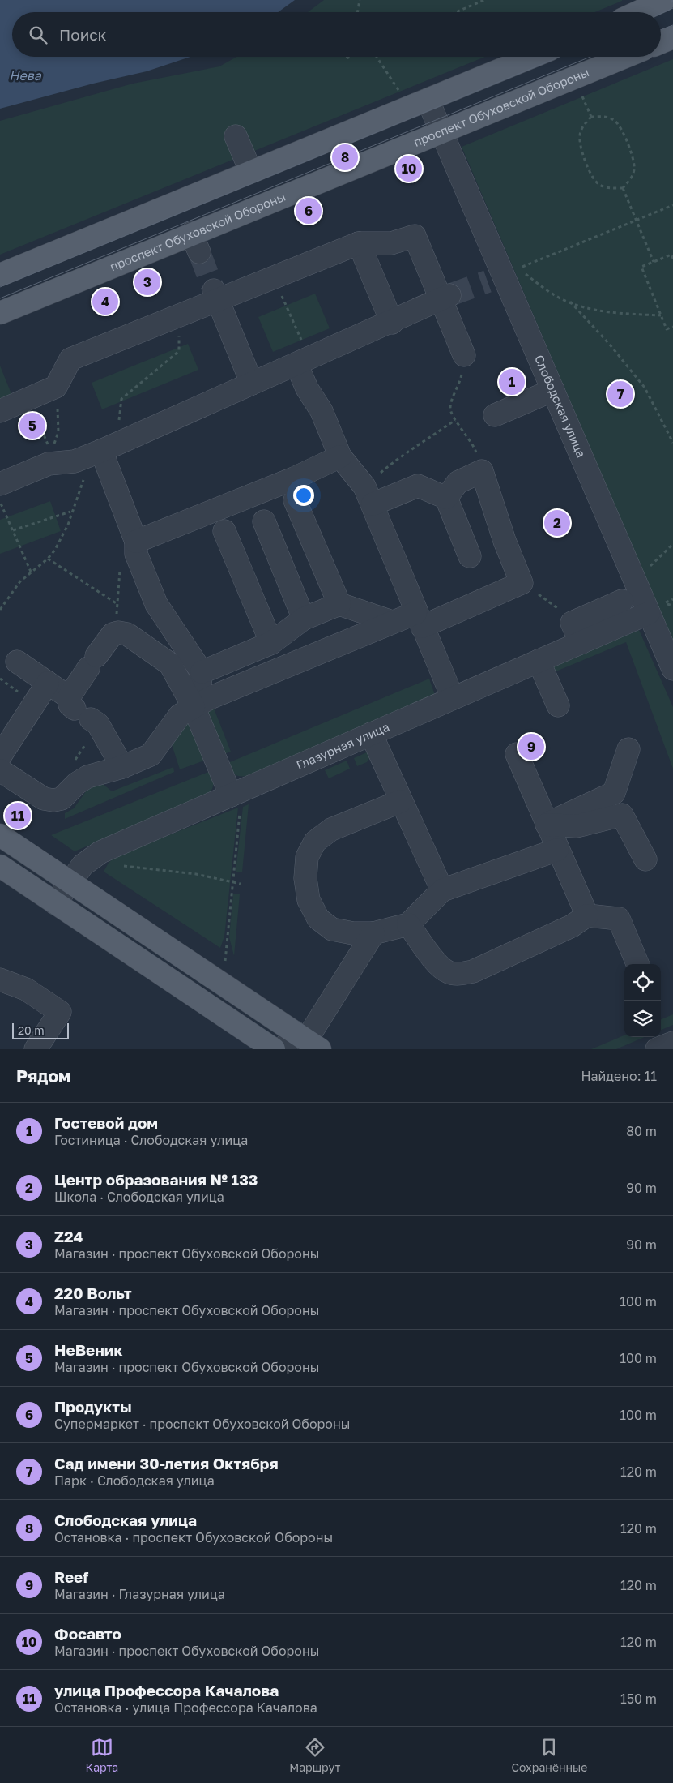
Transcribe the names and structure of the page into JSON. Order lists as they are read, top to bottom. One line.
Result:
{"streets":{"main road":["проспект Обуховской Обороны"],"street":["Слободская улица","Глазурная улица"]},"crossings":[["проспект Обуховской Обороны","Слободская улица"],["Слободская улица","Глазурная улица"]],"water":["Нева"],"scale_bar":"20 m","page":{"search":"Поиск","pins":["8","10","6","3","4","1","7","5","2","9","11"],"scale":"20 m","heading":["Рядом","Найдено: 11"],"list":[{"mark":"1","name":"Гостевой дом","note":"Гостиница · Слободская улица","value":"80 m"},{"mark":"2","name":"Центр образования № 133","note":"Школа · Слободская улица","value":"90 m"},{"mark":"3","name":"Z24","note":"Магазин · проспект Обуховской Обороны","value":"90 m"},{"mark":"4","name":"220 Вольт","note":"Магазин · проспект Обуховской Обороны","value":"100 m"},{"mark":"5","name":"НеВеник","note":"Магазин · проспект Обуховской Обороны","value":"100 m"},{"mark":"6","name":"Продукты","note":"Супермаркет · проспект Обуховской Обороны","value":"100 m"},{"mark":"7","name":"Сад имени 30-летия Октября","note":"Парк · Слободская улица","value":"120 m"},{"mark":"8","name":"Слободская улица","note":"Остановка · проспект Обуховской Обороны","value":"120 m"},{"mark":"9","name":"Reef","note":"Магазин · Глазурная улица","value":"120 m"},{"mark":"10","name":"Фосавто","note":"Магазин · проспект Обуховской Обороны","value":"120 m"},{"mark":"11","name":"улица Профессора Качалова","note":"Остановка · улица Профессора Качалова","value":"150 m"}],"nav":["Карта","Маршрут","Сохранённые"]}}
